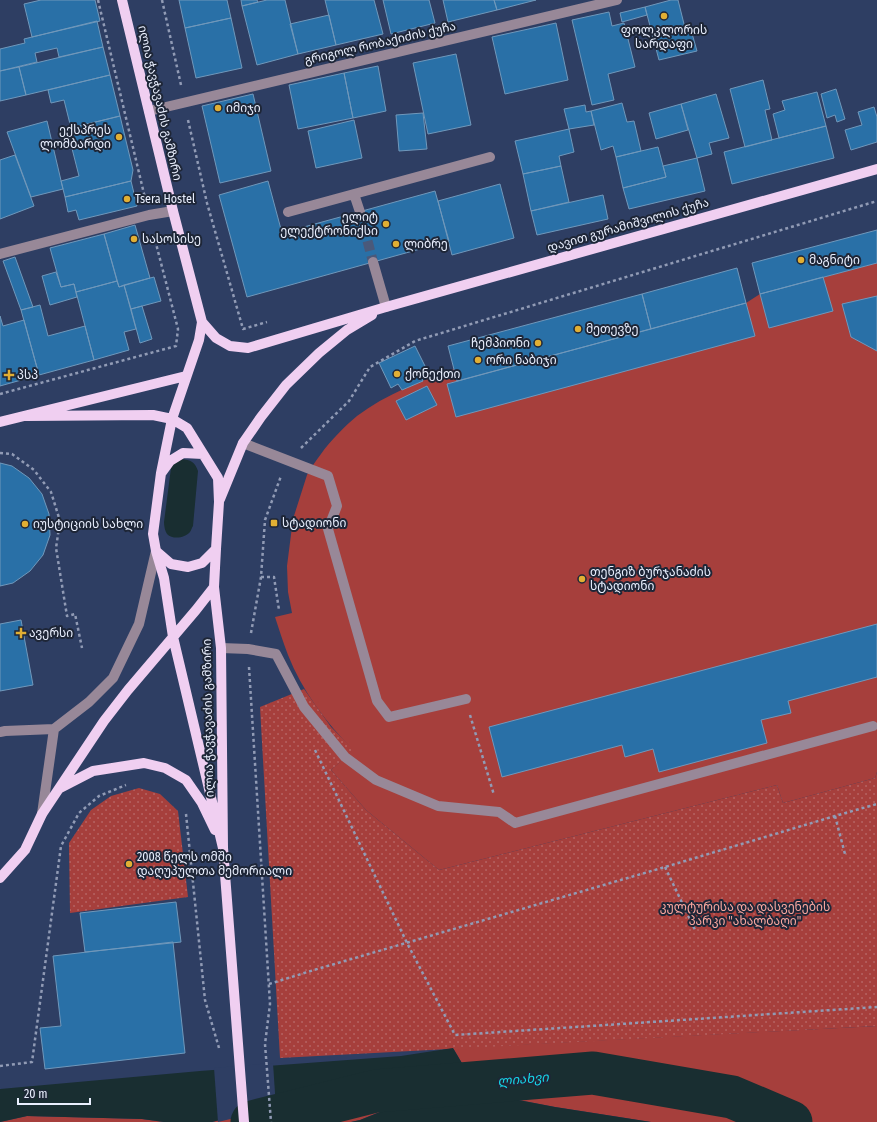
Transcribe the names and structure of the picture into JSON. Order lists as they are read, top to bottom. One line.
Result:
{"streets":{"main road":["ილია ჭავჭავაძის გამზირი","დავით გურამიშვილის ქუჩა"],"street":["გრიგოლ რობაქიძის ქუჩა"]},"crossings":[["გრიგოლ რობაქიძის ქუჩა","ილია ჭავჭავაძის გამზირი"],["ილია ჭავჭავაძის გამზირი","დავით გურამიშვილის ქუჩა"]],"water":["ლიახვი"],"parks":["კულტურისა და დასვენების პარკი \"ახალბაღი\""],"places":{"other":["ფოლკლორის სარდაფი","იმიჯი","ექსპრეს ლომბარდი","Tsera Hostel","ელიტ ელექტრონიქსი","სასოსისე","ლიბრე","მაგნიტი","მეთევზე","ჩემპიონი","ორი ნაბიჯი","ქონექთი","იუსტიციის სახლი","თენგიზ ბურჯანაძის სტადიონი","2008 წელს ომში დაღუპულთა მემორიალი"],"health":["პსპ","ავერსი"],"transit":["სტადიონი"]},"scale_bar":"20 m"}
